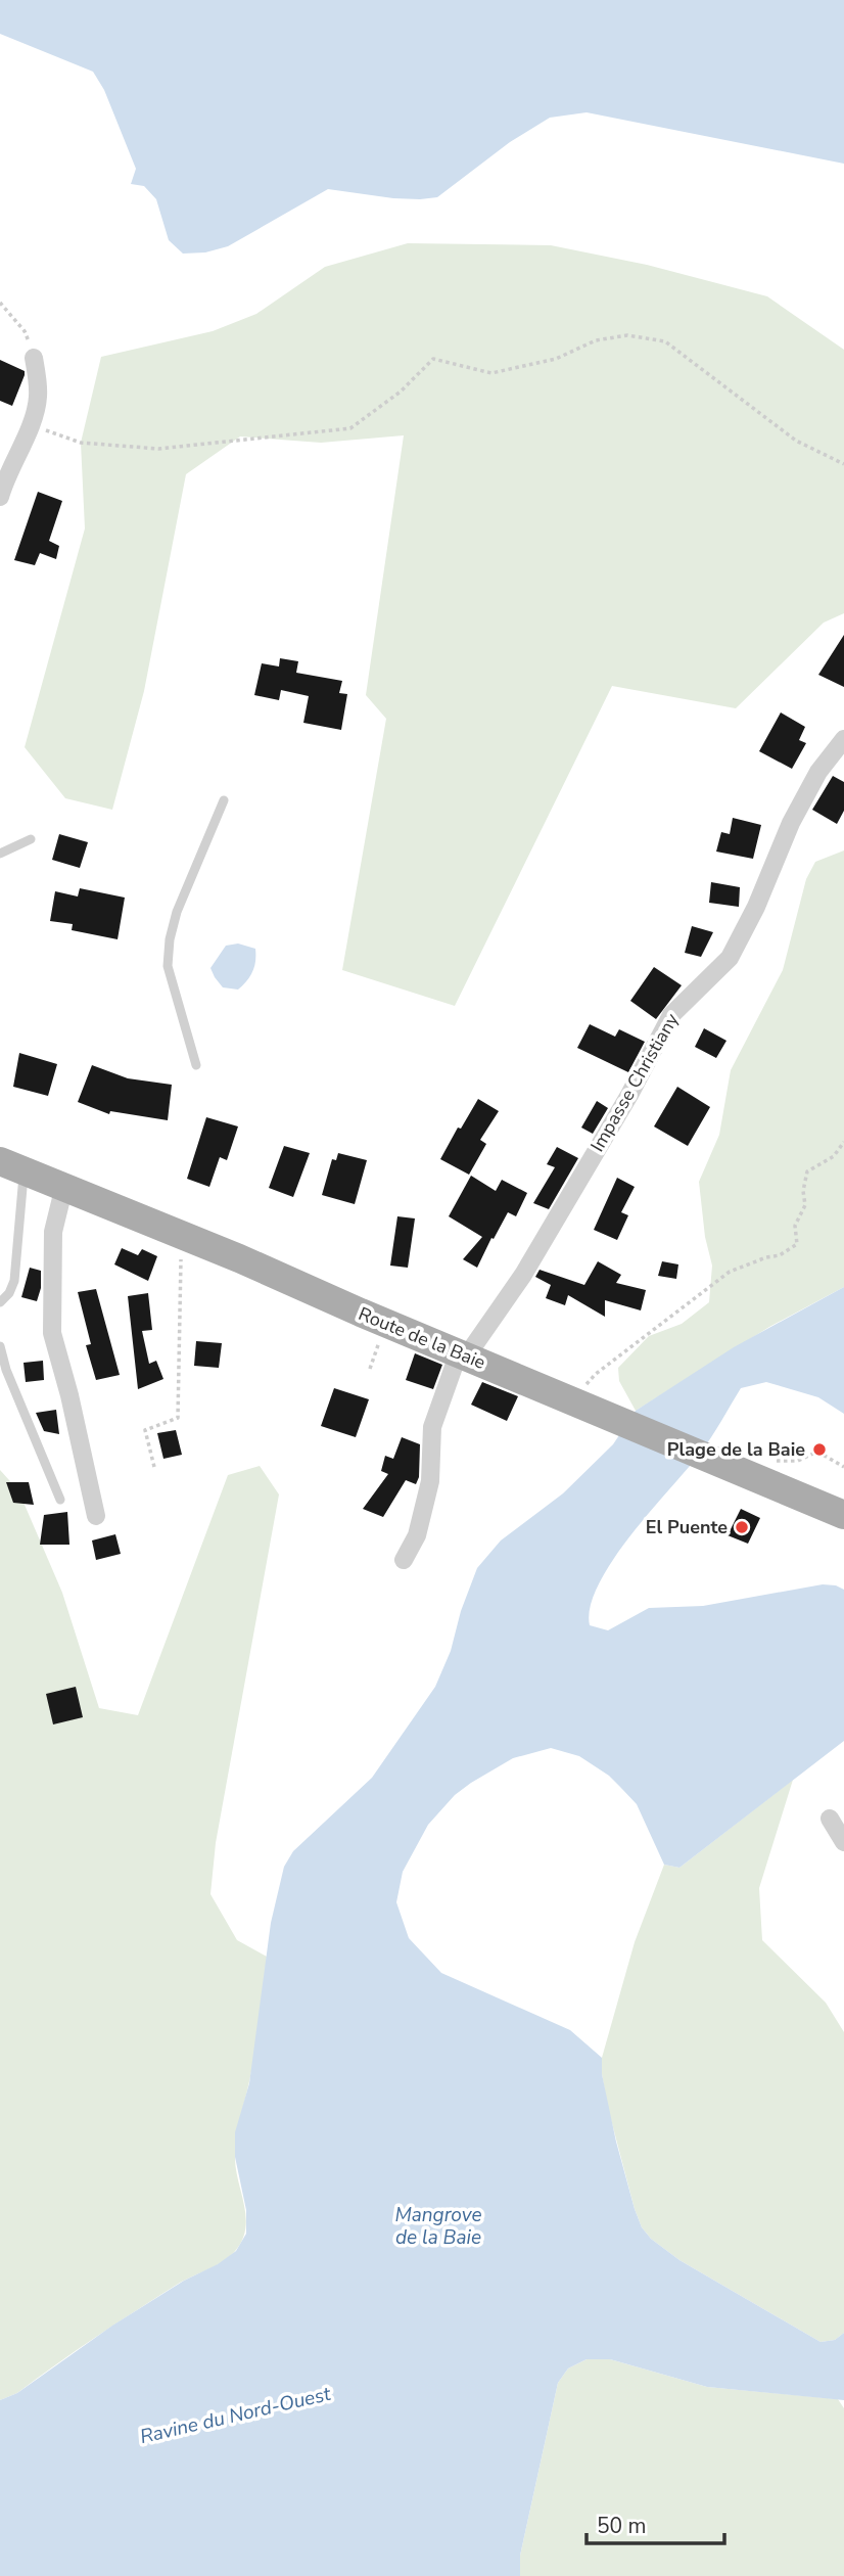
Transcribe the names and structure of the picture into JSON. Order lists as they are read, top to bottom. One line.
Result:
{"streets":{"main road":["Route de la Baie"],"street":["Impasse Christiany"]},"crossings":[["Impasse Christiany","Route de la Baie"]],"water":["Mangrove de la Baie","Ravine du Nord-Ouest"],"places":["Plage de la Baie","El Puente"],"scale_bar":"50 m"}
